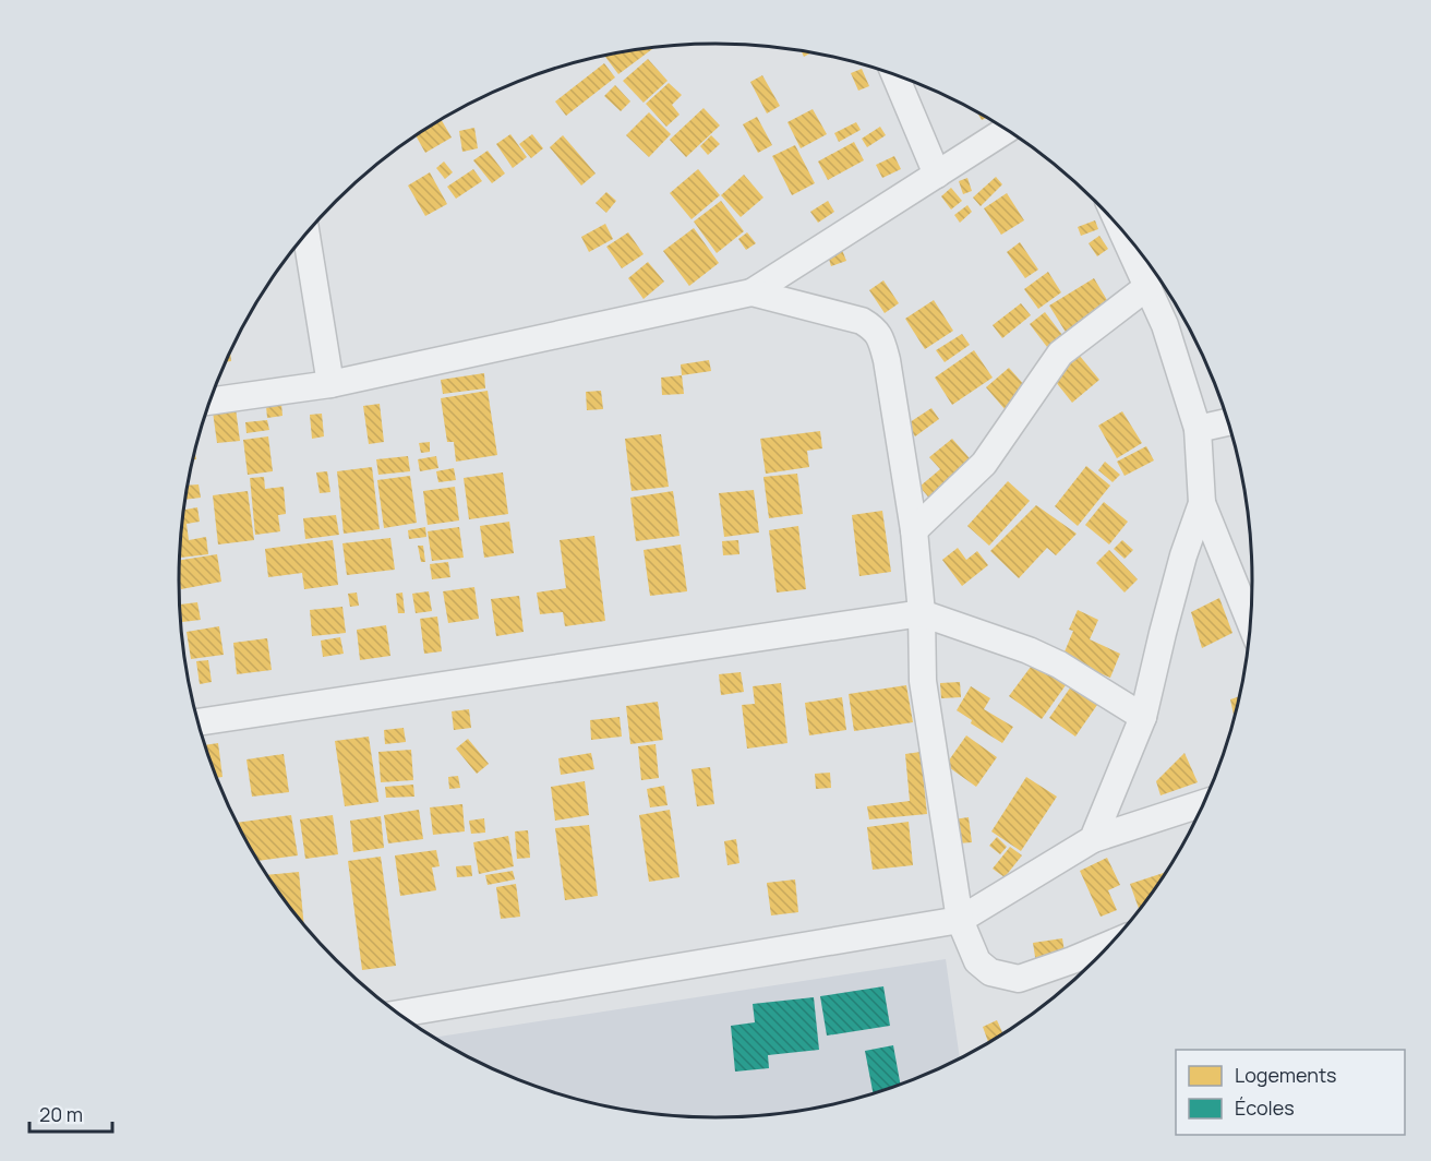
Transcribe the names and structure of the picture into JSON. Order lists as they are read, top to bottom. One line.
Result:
{"legend":["Logements","Écoles"],"scale_bar":"20 m"}
